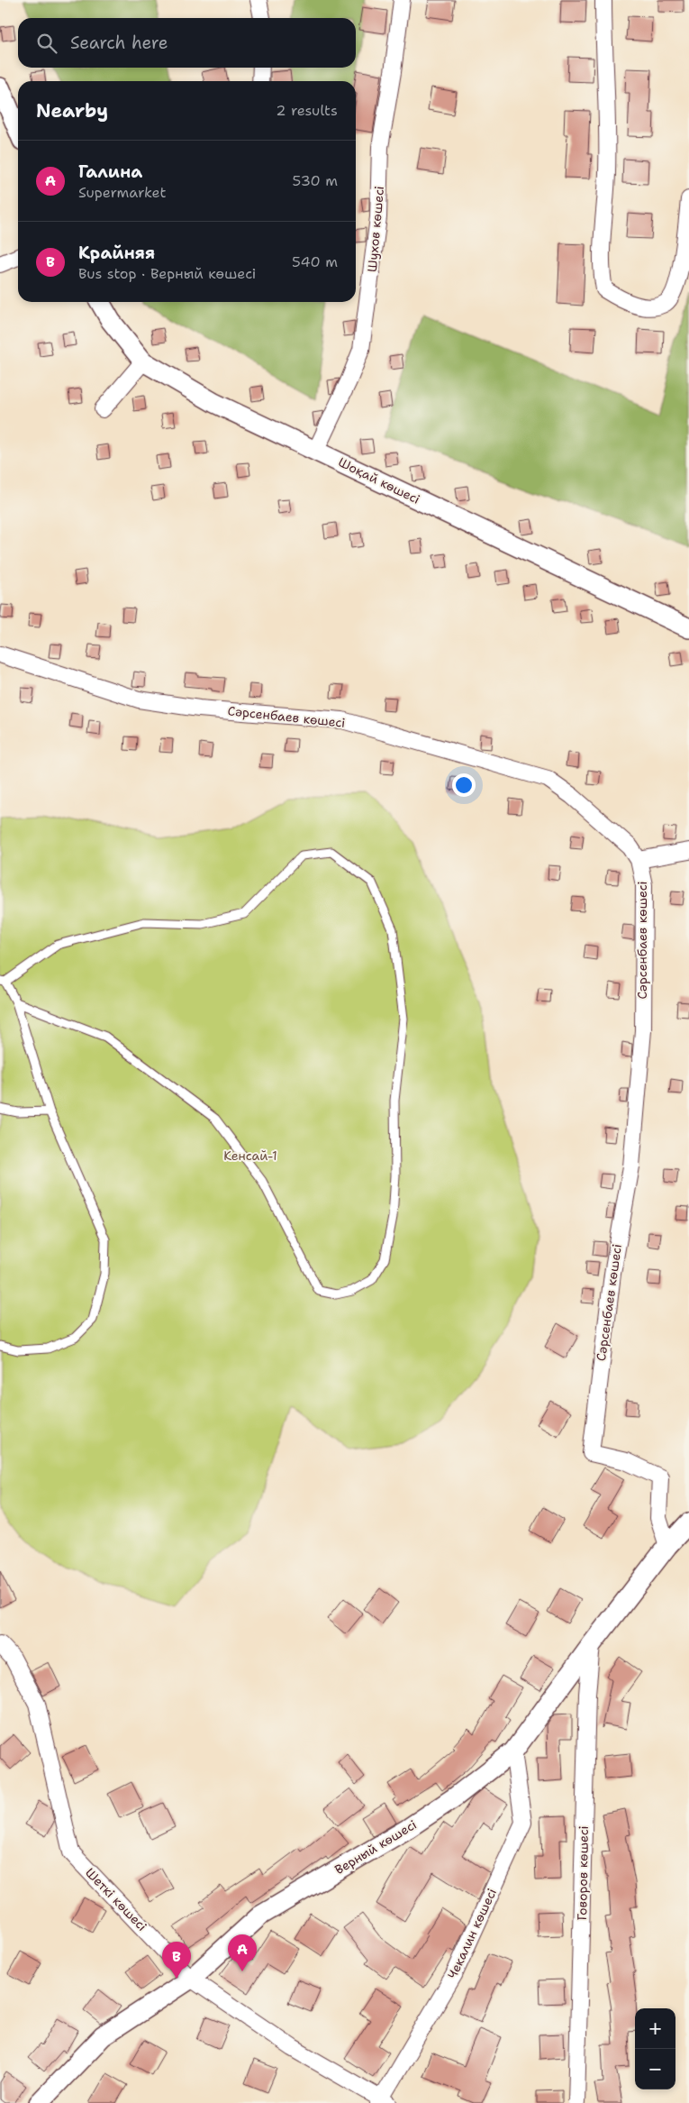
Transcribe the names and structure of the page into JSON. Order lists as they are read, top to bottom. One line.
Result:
{"streets":{"street":["Шухов көшесі","Шоқай көшесі","Сәрсенбаев көшесі","Верный көшесі","Говоров көшесі","Шеткі көшесі","Чекалин көшесі"]},"crossings":[["Шухов көшесі","Шоқай көшесі"],["Сәрсенбаев көшесі","Верный көшесі"],["Верный көшесі","Говоров көшесі"],["Верный көшесі","Шеткі көшесі"],["Верный көшесі","Чекалин көшесі"],["Шеткі көшесі","Чекалин көшесі"]],"parks":["Кенсай-1"],"page":{"search":"Search here","heading":["Nearby","2 results"],"list":[{"mark":"A","name":"Галина","note":"Supermarket","value":"530 m"},{"mark":"B","name":"Крайняя","note":"Bus stop · Верный көшесі","value":"540 m"}],"pins":["A","B"],"map_buttons":["+","−"]}}
